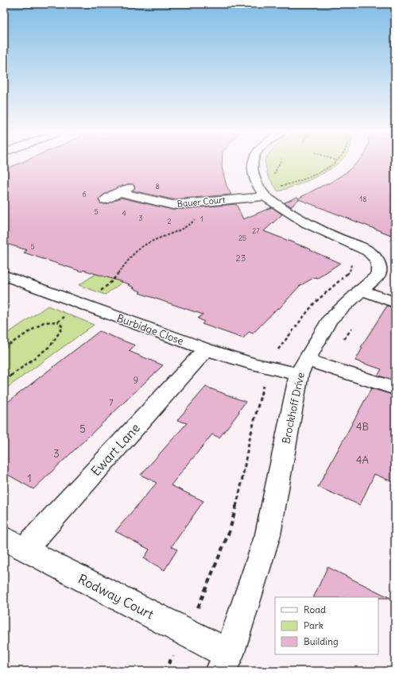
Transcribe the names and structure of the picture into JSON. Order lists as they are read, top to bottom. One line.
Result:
{"streets":{"street":["Bauer Court","Burbidge Close","Brockhoff Drive","Ewart Lane","Rodway Court"]},"crossings":[["Bauer Court","Brockhoff Drive"],["Burbidge Close","Brockhoff Drive"],["Burbidge Close","Ewart Lane"],["Brockhoff Drive","Rodway Court"],["Ewart Lane","Rodway Court"]],"house_numbers":["8","6","18","5","4","3","1","2","27","25","5","23","9","7","4B","5","3","4A","1"],"legend":["Road","Park","Building"]}
